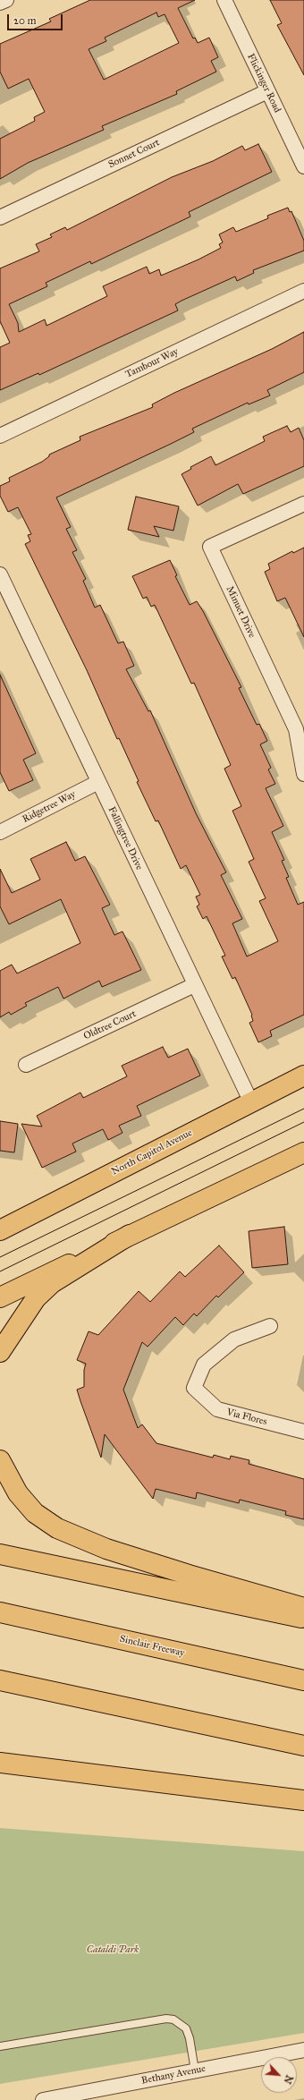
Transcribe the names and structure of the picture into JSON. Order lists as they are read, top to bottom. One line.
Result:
{"streets":{"main road":["North Capitol Avenue","Sinclair Freeway"],"street":["Flickinger Road","Sonnet Court","Tambour Way","Minuet Drive","Ridgetree Way","Fallingtree Drive","Oldtree Court","Via Flores","Bethany Avenue"]},"crossings":[["Flickinger Road","Sonnet Court"],["Ridgetree Way","Fallingtree Drive"],["Fallingtree Drive","Oldtree Court"],["Fallingtree Drive","North Capitol Avenue"]],"parks":["Cataldi Park"],"scale_bar":"20 m","north":"bottom right"}
